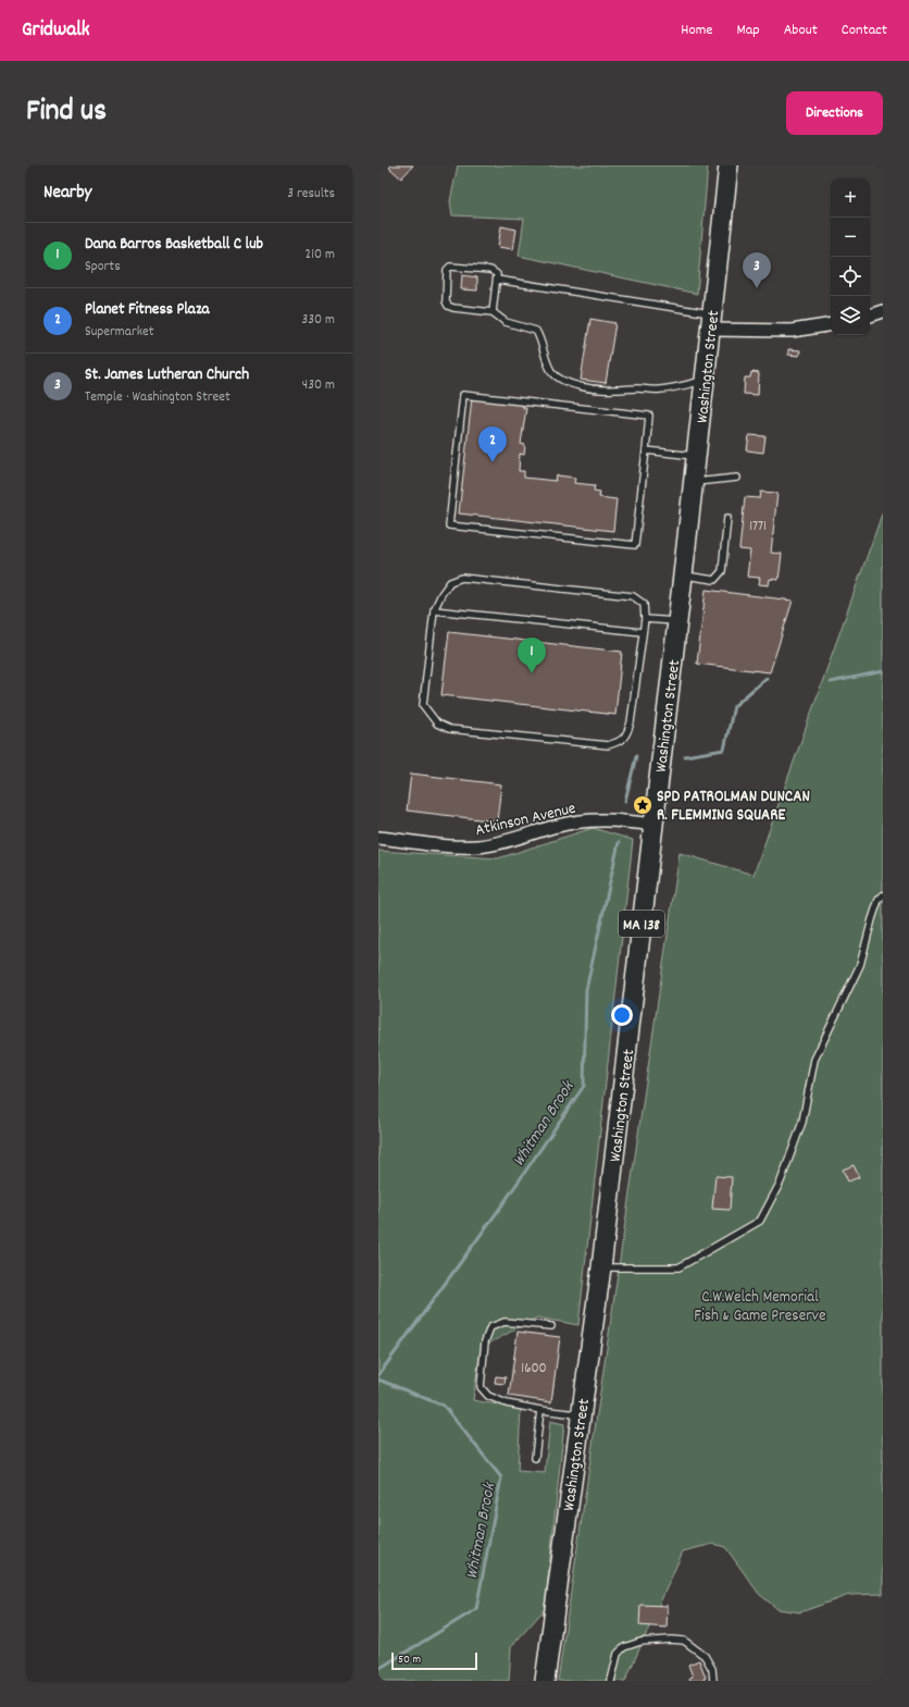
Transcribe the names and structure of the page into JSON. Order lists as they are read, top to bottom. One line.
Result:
{"streets":{"main road":["Washington Street","MA 138"],"street":["Atkinson Avenue"]},"crossings":[["Washington Street","Atkinson Avenue"]],"water":["Whitman Brook"],"parks":["C.W.Welch Memorial Fish & Game Preserve"],"places":{"place":["SPD PATROLMAN DUNCAN R. FLEMMING SQUARE"]},"house_numbers":["1771","1600"],"scale_bar":"50 m","page":{"header":"Gridwalk","nav":["Home","Map","About","Contact"],"title":"Find us","buttons":"Directions","heading":["Nearby","3 results"],"map_buttons":["+","−"],"list":[{"mark":"1","name":"Dana Barros Basketball C lub","note":"Sports","value":"210 m"},{"mark":"2","name":"Planet Fitness Plaza","note":"Supermarket","value":"330 m"},{"mark":"3","name":"St. James Lutheran Church","note":"Temple · Washington Street","value":"430 m"}],"pins":["3","2","1"],"scale":"50 m"}}
